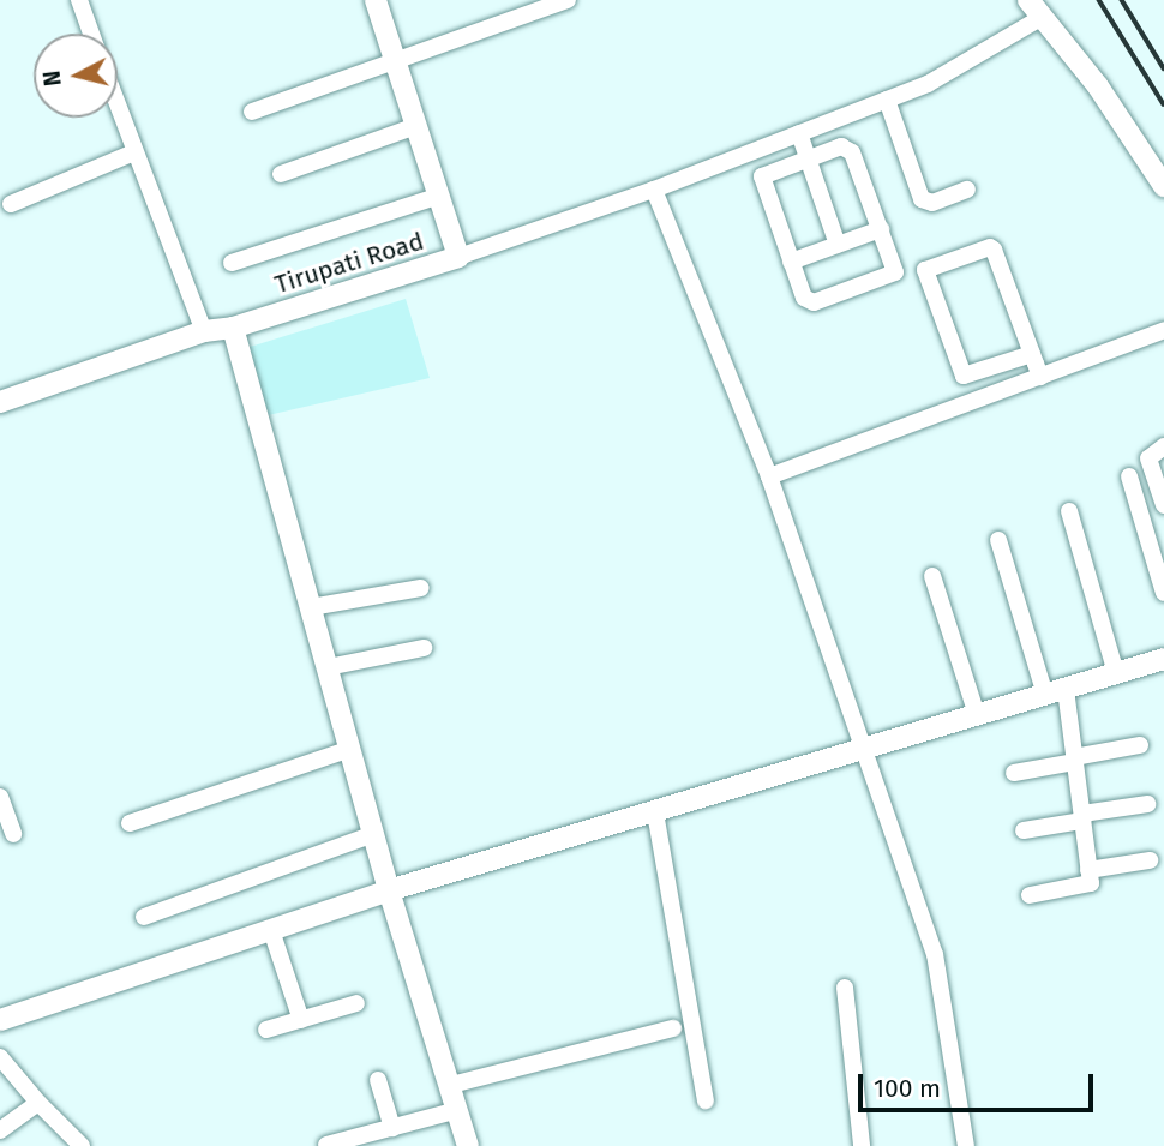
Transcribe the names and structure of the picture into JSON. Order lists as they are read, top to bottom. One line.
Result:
{"streets":{"street":["Tirupati Road"]},"scale_bar":"100 m","north":"left"}
